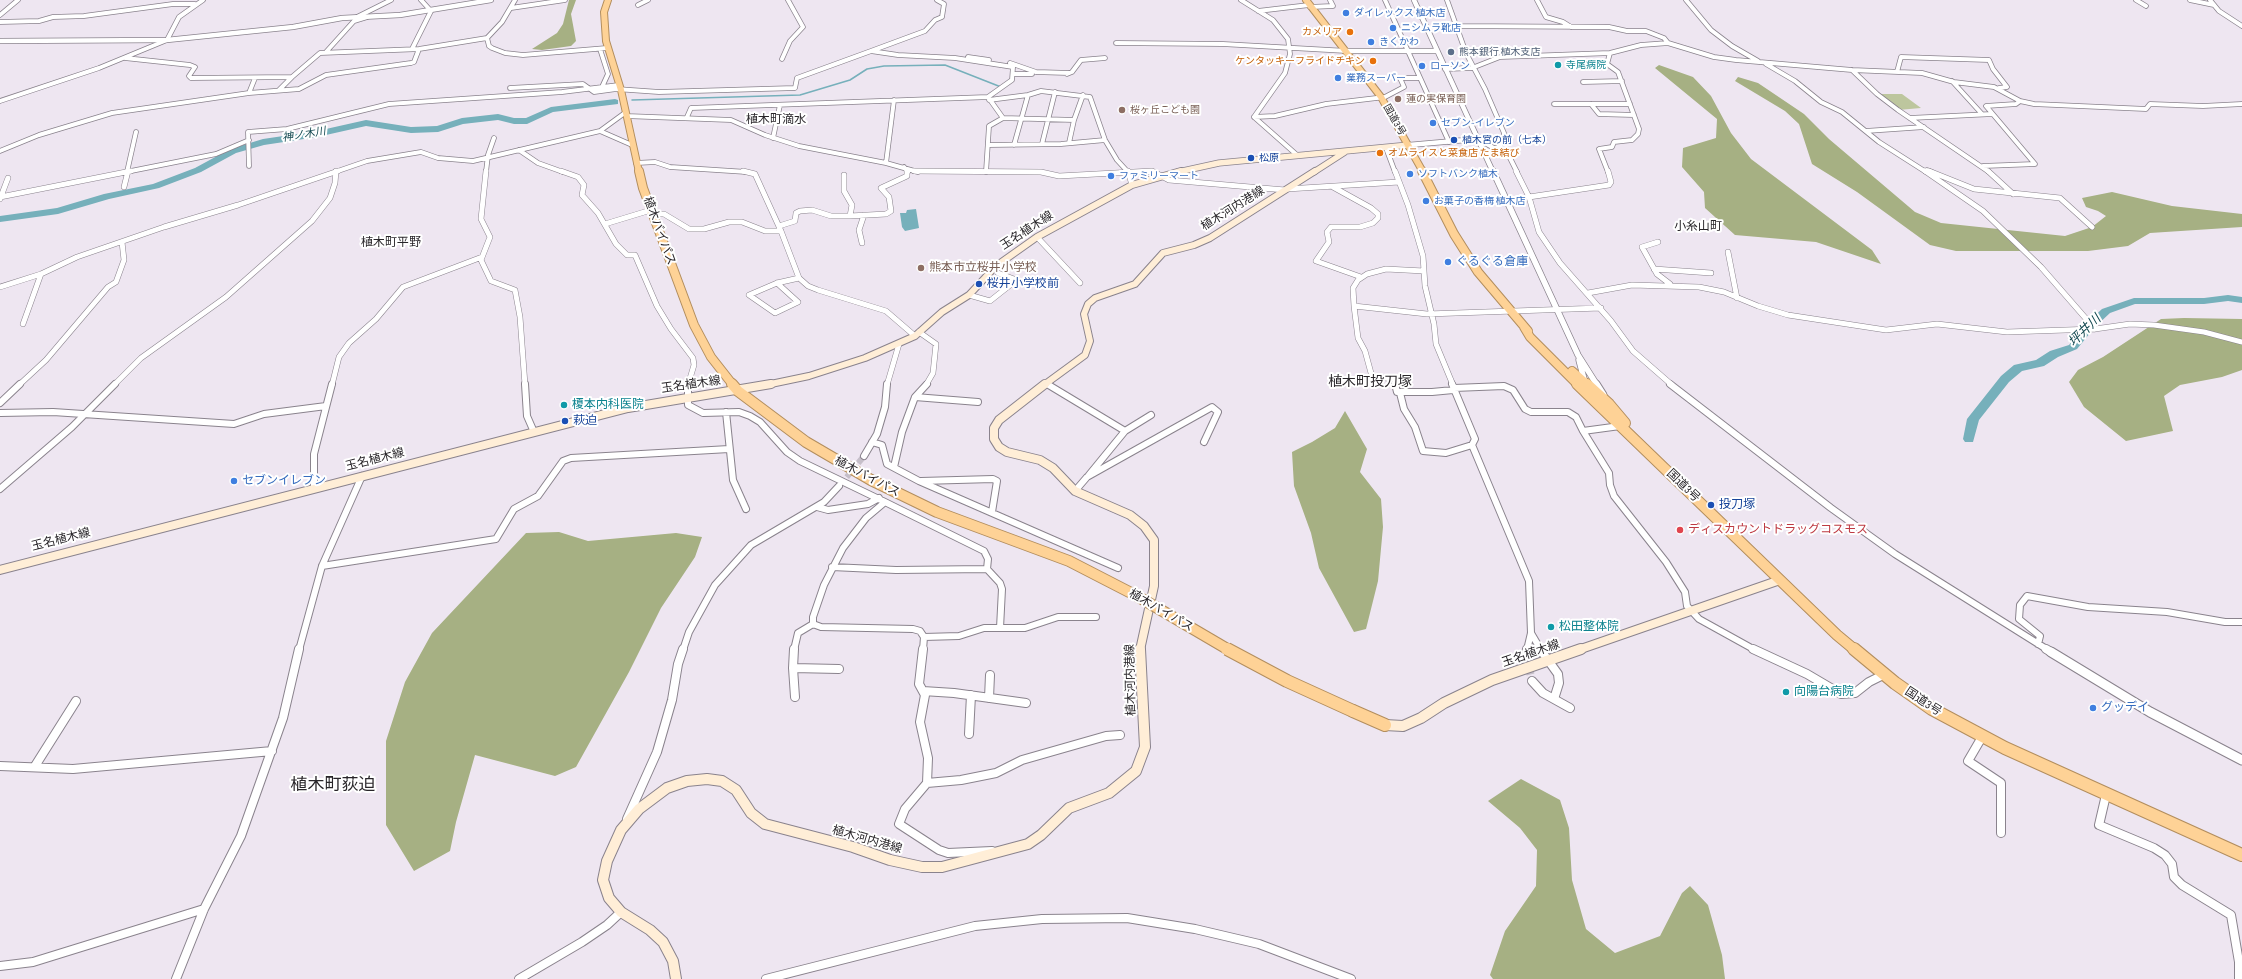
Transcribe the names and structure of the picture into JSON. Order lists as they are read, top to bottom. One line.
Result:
{"streets":{"highway":["国道3号","植木バイパス"],"main road":["植木河内港線","玉名植木線"]},"crossings":[["国道3号","植木河内港線"],["国道3号","玉名植木線"],["植木河内港線","玉名植木線"],["植木バイパス","玉名植木線"]],"districts":["植木町滴水","小糸山町","植木町平野","植木町投刀塚","植木町荻迫"],"water":["神ノ木川","坪井川"],"places":["ダイレックス 植木店","ニシムラ靴店","カメリア","きくかわ","熊本銀行 植木支店","ケンタッキーフライドチキン","寺尾病院","ローソン","業務スーパー","蓮の実保育園","桜ヶ丘こども園","セブン-イレブン","植木宮の前（七本）","オムライスと菜食店 たま結び","松原","ソフトバンク植木","ファミリーマート","お菓子の香梅 植木店","ぐるぐる倉庫","熊本市立桜井小学校","桜井小学校前","榎本内科医院","萩迫","セブンイレブン","投刀塚","ディスカウントドラッグコスモス","松田整体院","向陽台病院","グッデイ"]}
